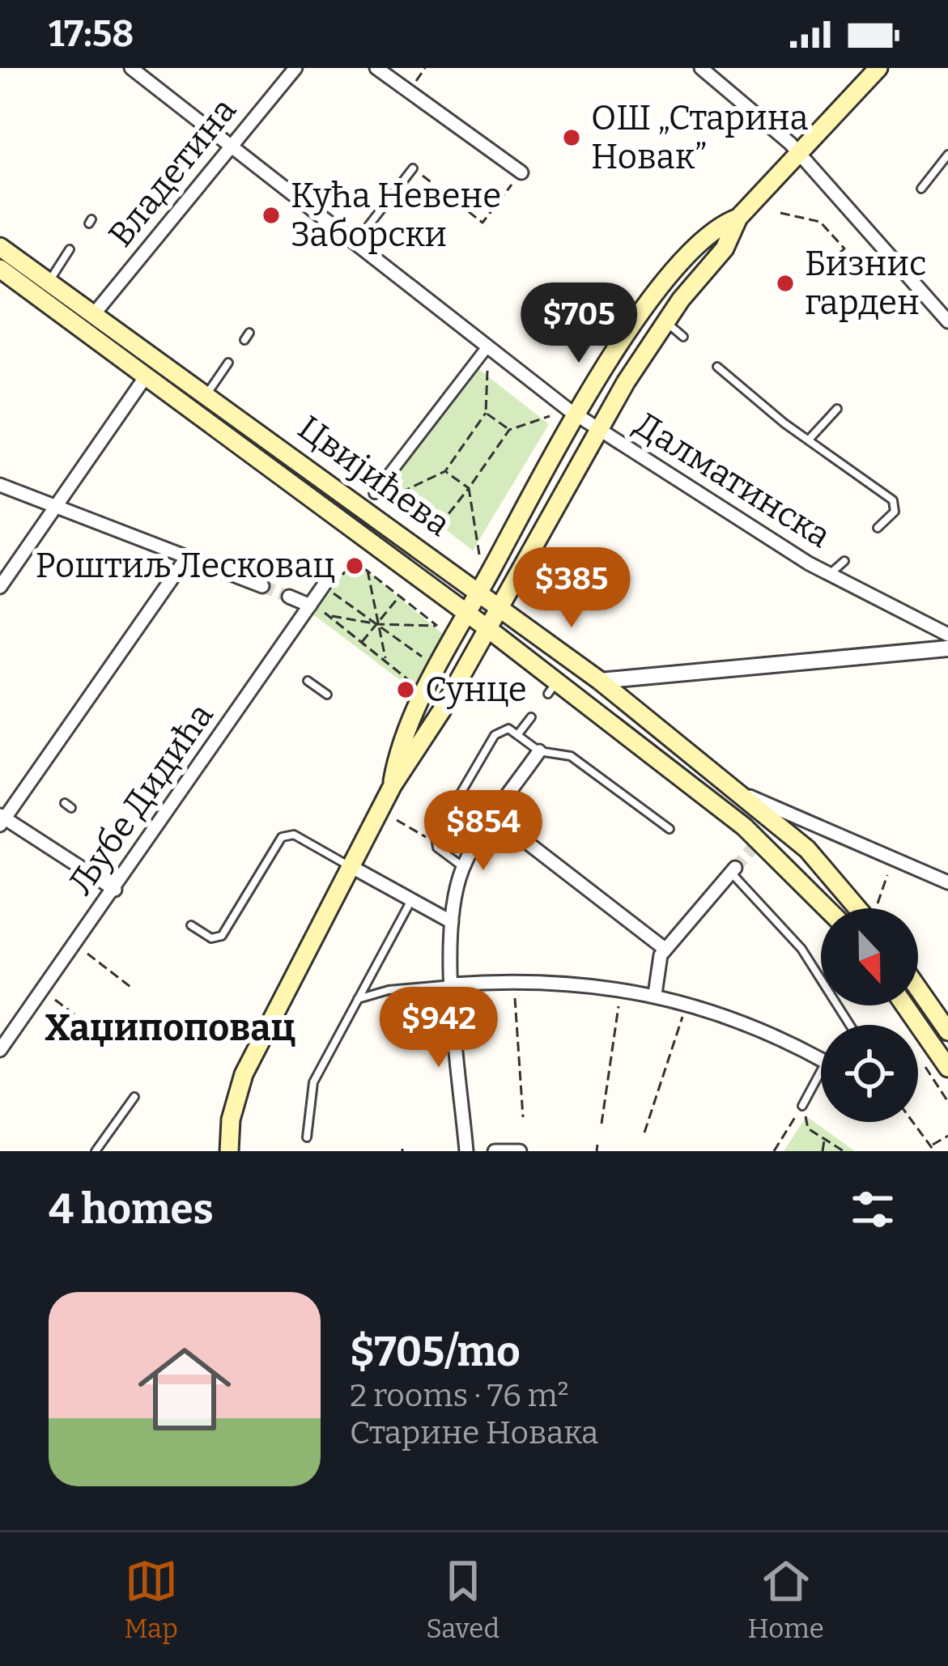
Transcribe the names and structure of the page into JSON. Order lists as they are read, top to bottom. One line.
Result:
{"streets":{"main road":["Цвијићева"],"street":["Владетина","Далматинска","Љубе Дидића"]},"crossings":[["Владетина","Цвијићева"],["Владетина","Далматинска"]],"districts":["Хаџипоповац"],"places":["ОШ „Старина Новак”","Кућа Невене Заборски","Бизнис гарден","Роштиљ Лесковац","Сунце"],"north":"bottom","page":{"status":"17:58","price":["$705","$385","$854","$942"],"heading":"4 homes","list":[{"name":"$705/mo","note":"2 rooms · 76 m² · Старине Новака"}],"tabs":["Map","Saved","Home"]}}
